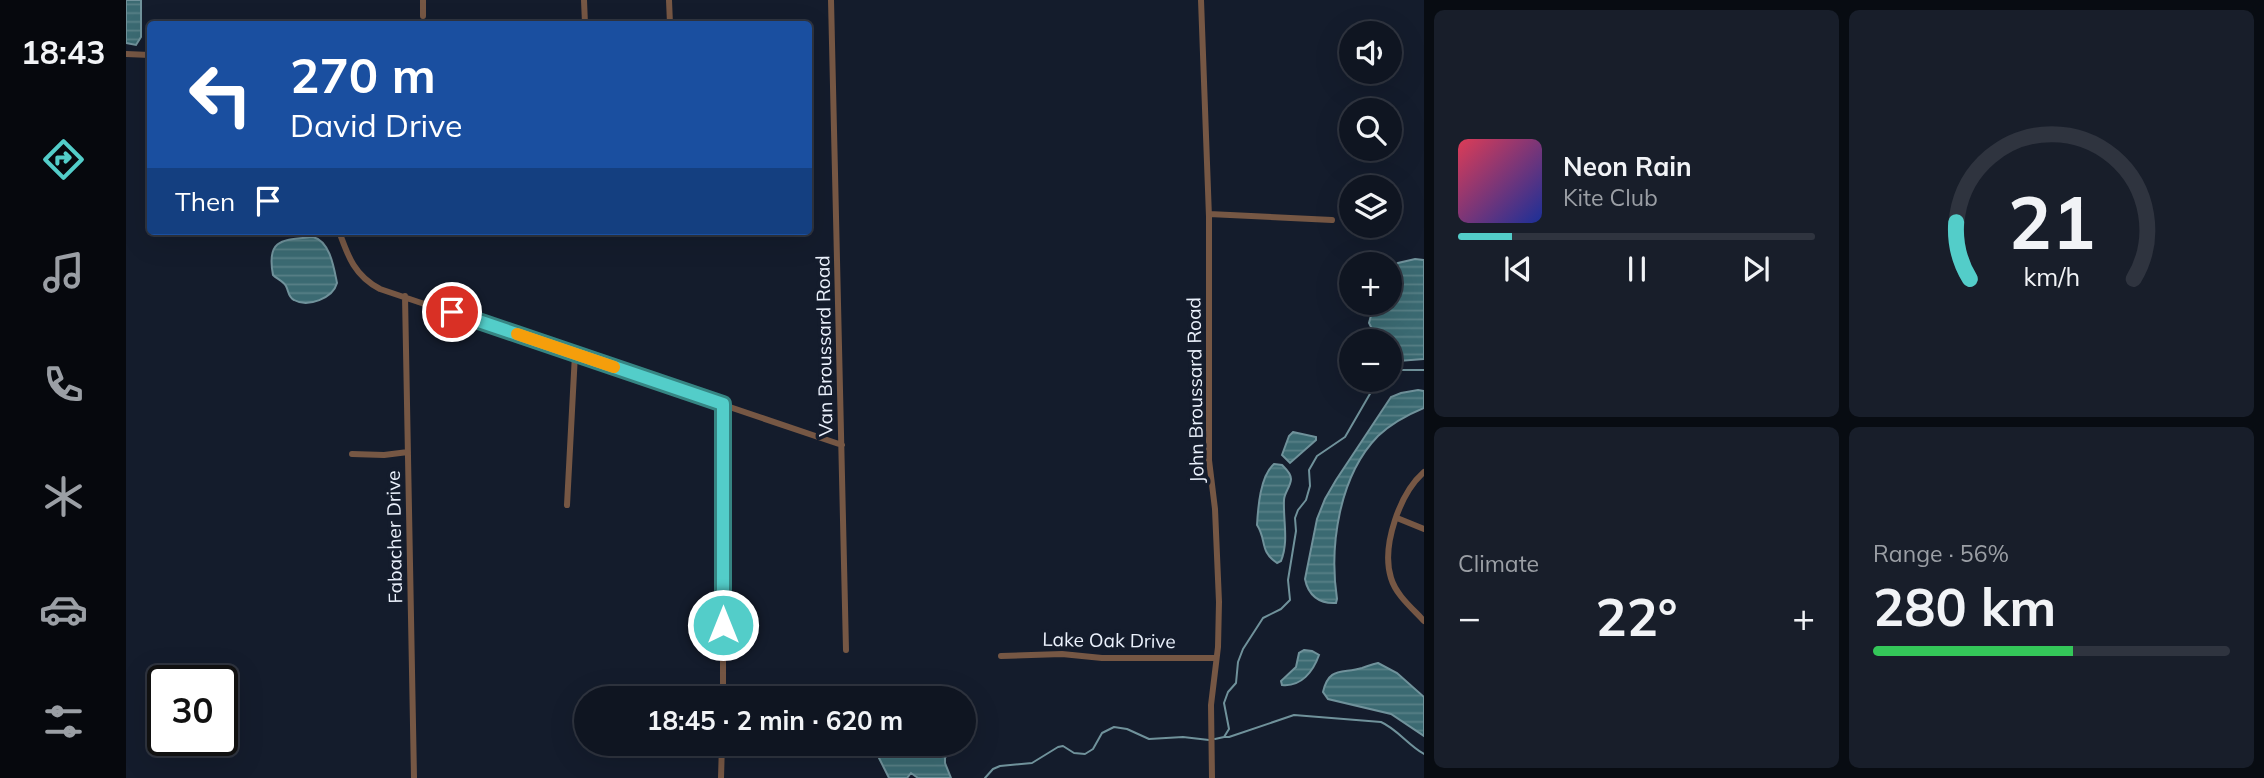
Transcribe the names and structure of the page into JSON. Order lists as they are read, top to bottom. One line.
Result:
{"streets":{"street":["Van Broussard Road","John Broussard Road","Fabacher Drive","Lake Oak Drive"]},"crossings":[["John Broussard Road","Lake Oak Drive"]],"page":{"tabs":"18:43","map_buttons":["+","−"],"turn":["270 m","David Drive"],"song":["Neon Rain","Kite Club"],"then":"Then","tile":["Climate",["Range · 56%","280 km"]],"heat":["−","22°","+"],"limit":"30","trip":"18:45 · 2 min · 620 m","gauge":["21","km/h"]}}
